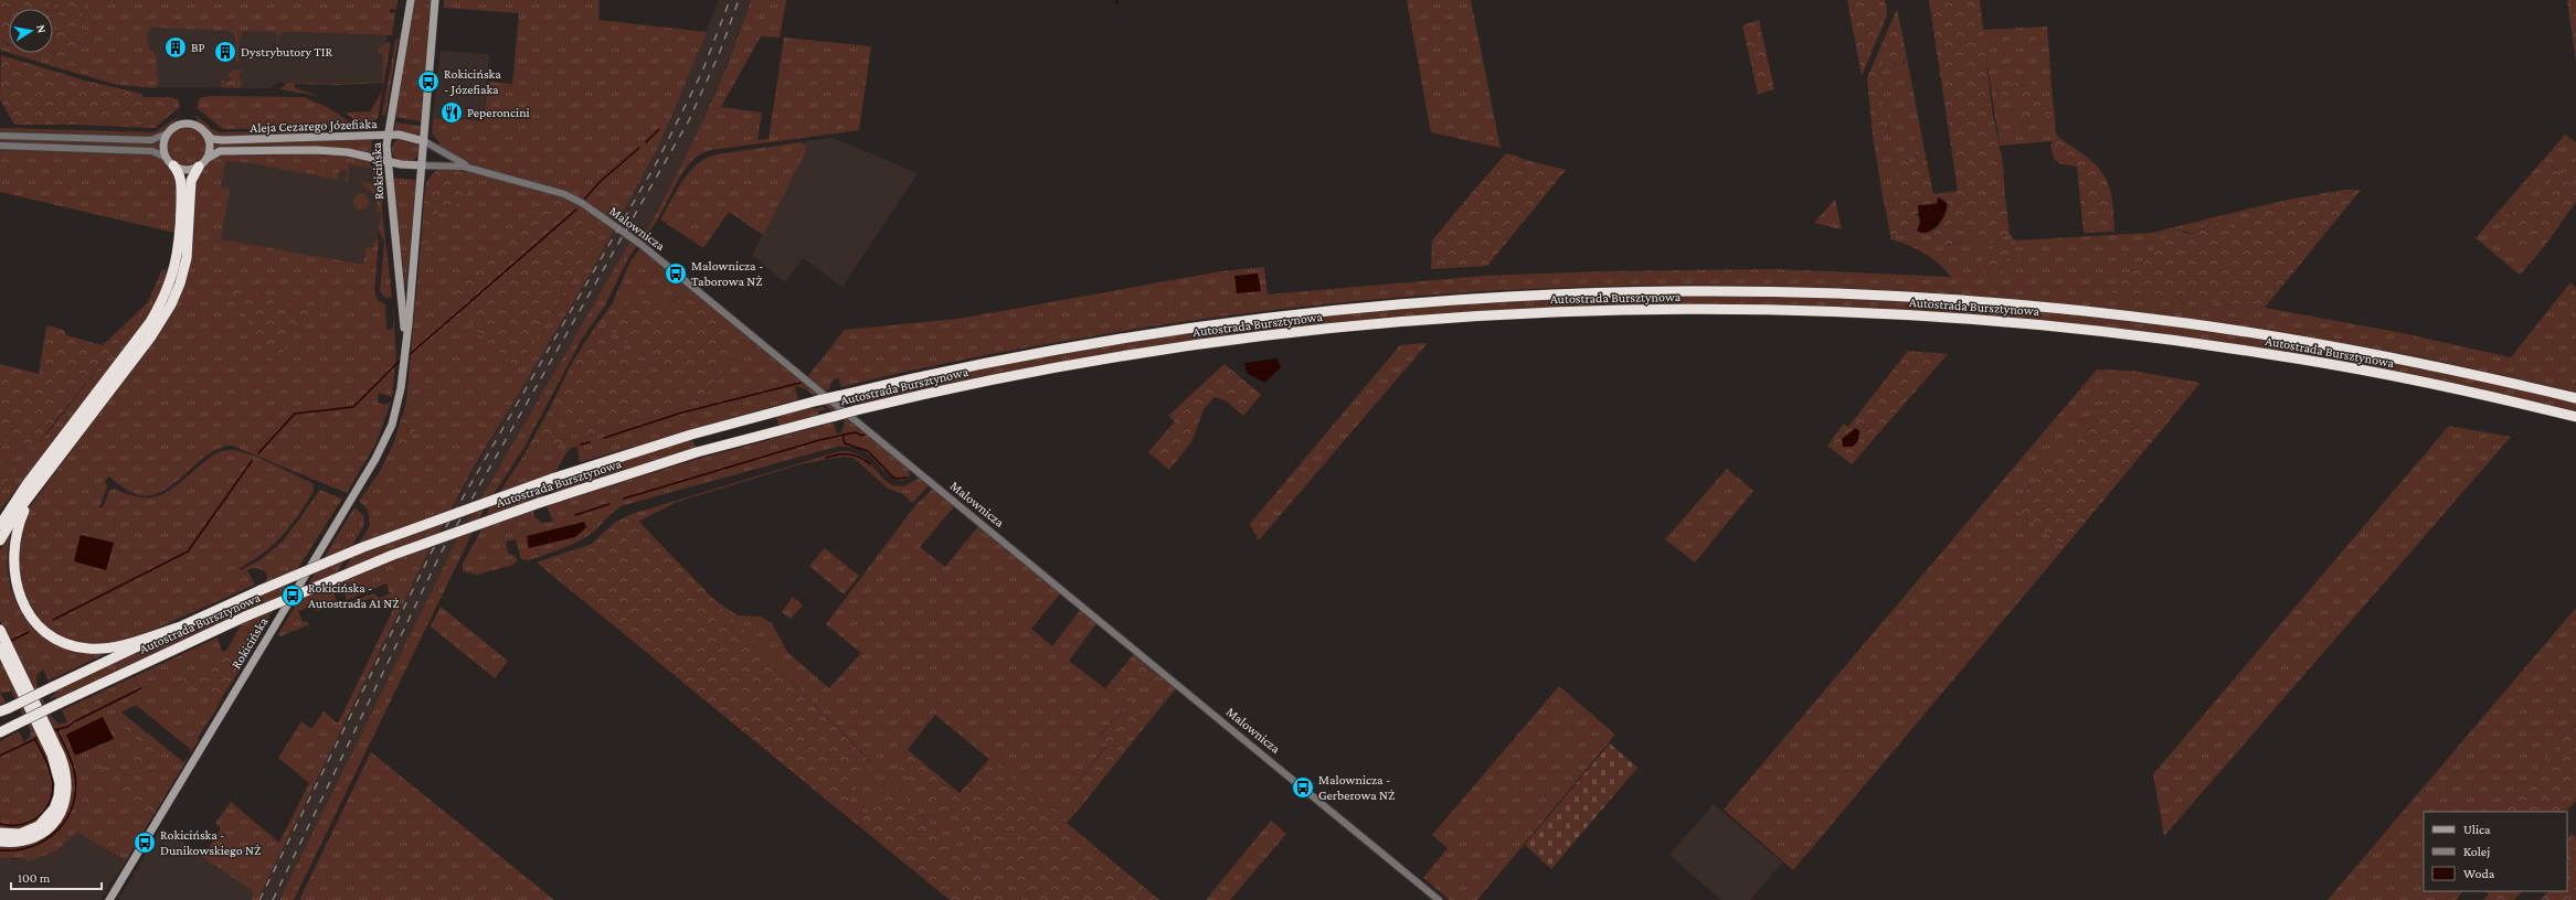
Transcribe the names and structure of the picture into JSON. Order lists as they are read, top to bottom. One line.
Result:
{"streets":{"highway":["Autostrada Bursztynowa"],"main road":["Aleja Cezarego Józefiaka","Rokicińska"],"street":["Malownicza"]},"crossings":[["Aleja Cezarego Józefiaka","Rokicińska"],["Aleja Cezarego Józefiaka","Malownicza"],["Rokicińska","Malownicza"]],"places":{"building":["BP","Dystrybutory TIR"],"bus stop":["Rokicińska - Józefiaka","Malownicza - Taborowa NŻ","Rokicińska - Autostrada A1 NŻ","Malownicza - Gerberowa NŻ","Rokicińska - Dunikowskiego NŻ"],"restaurant":["Peperoncini"]},"legend":["Ulica","Kolej","Woda"],"scale_bar":"100 m","north":"right"}
